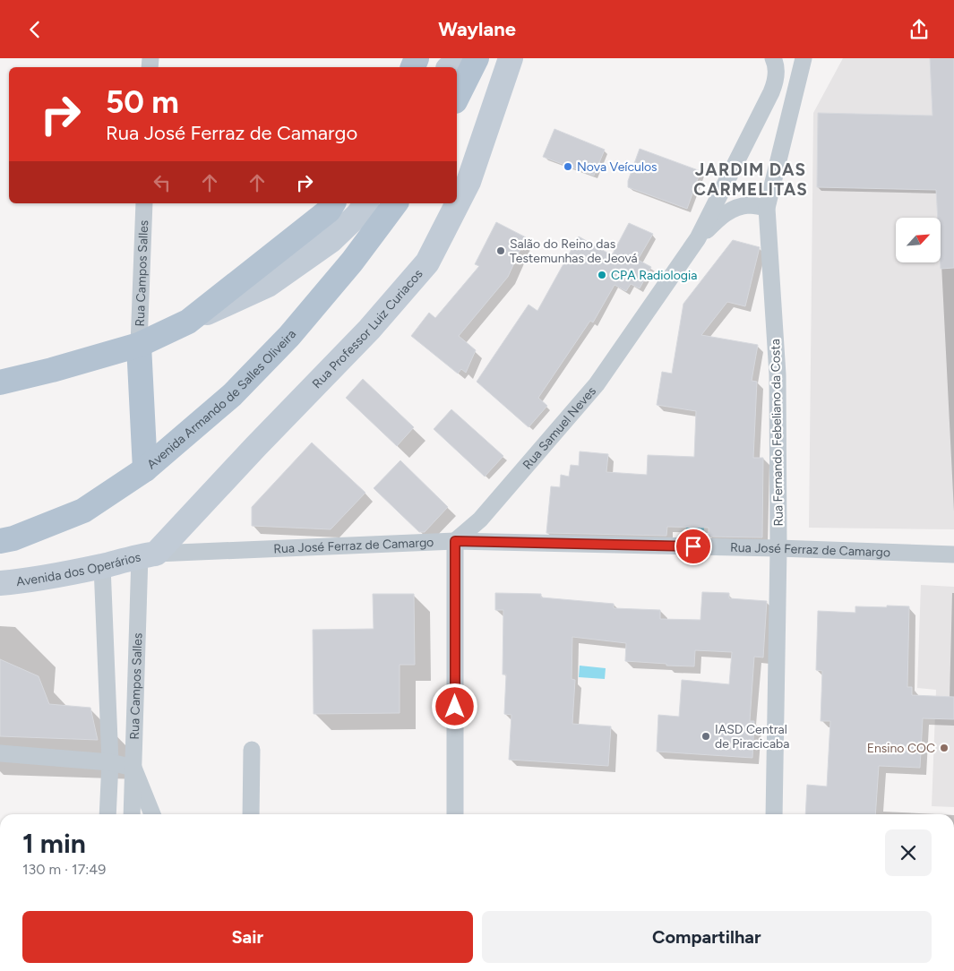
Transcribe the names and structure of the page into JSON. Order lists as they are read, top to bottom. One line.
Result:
{"streets":{"main road":["Avenida Armando de Salles Oliveira"],"street":["Rua Campos Salles","Rua Professor Luiz Curiacos","Rua Samuel Neves","Rua Fernando Febeliano da Costa","Rua José Ferraz de Camargo","Avenida dos Operários"]},"crossings":[["Rua Campos Salles","Rua Professor Luiz Curiacos"],["Rua Campos Salles","Rua José Ferraz de Camargo"],["Rua Campos Salles","Avenida dos Operários"],["Rua Professor Luiz Curiacos","Rua José Ferraz de Camargo"],["Rua Professor Luiz Curiacos","Avenida dos Operários"],["Rua Samuel Neves","Rua José Ferraz de Camargo"],["Rua Fernando Febeliano da Costa","Rua José Ferraz de Camargo"],["Rua José Ferraz de Camargo","Avenida dos Operários"]],"districts":["JARDIM DAS CARMELITAS"],"places":["Nova Veículos","Salão do Reino das Testemunhas de Jeová","CPA Radiologia","IASD Central de Piracicaba","Ensino COC"],"north":"top right","page":{"header":"Waylane","turn":["50 m","Rua José Ferraz de Camargo"],"heading":["1 min","130 m · 17:49"],"buttons":["Sair","Compartilhar"]}}
